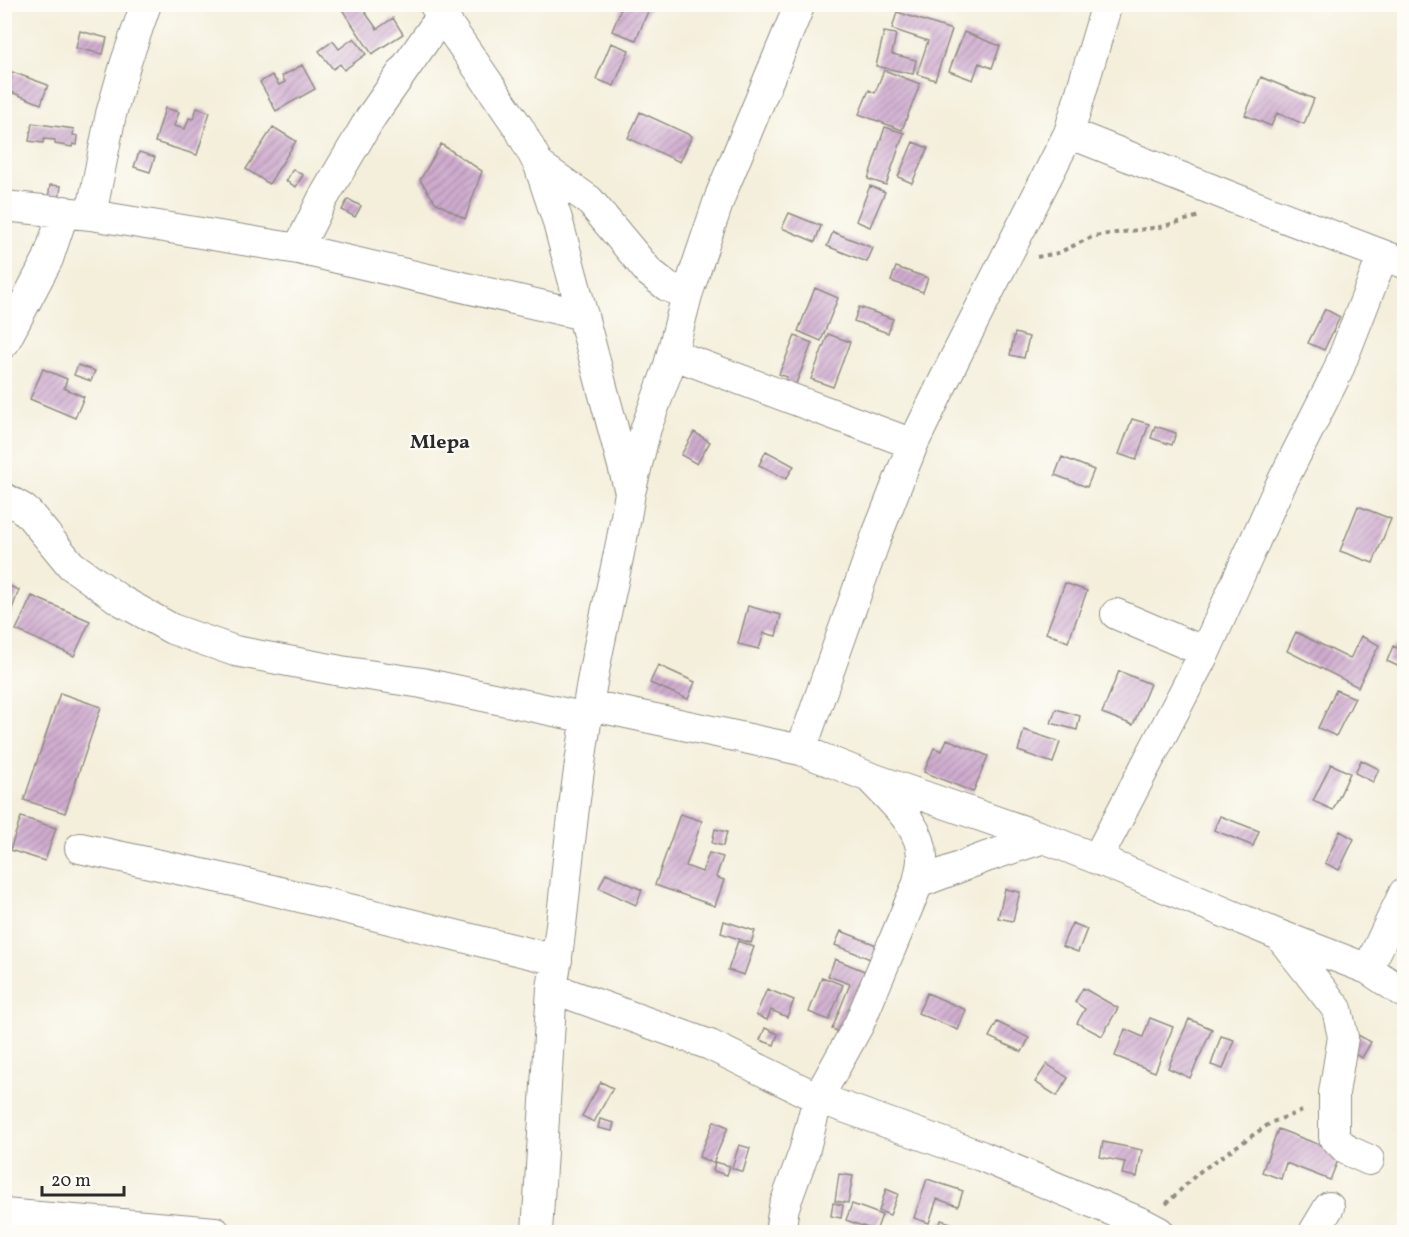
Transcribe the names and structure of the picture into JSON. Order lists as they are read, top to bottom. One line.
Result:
{"districts":["Mlepa"],"scale_bar":"20 m"}
